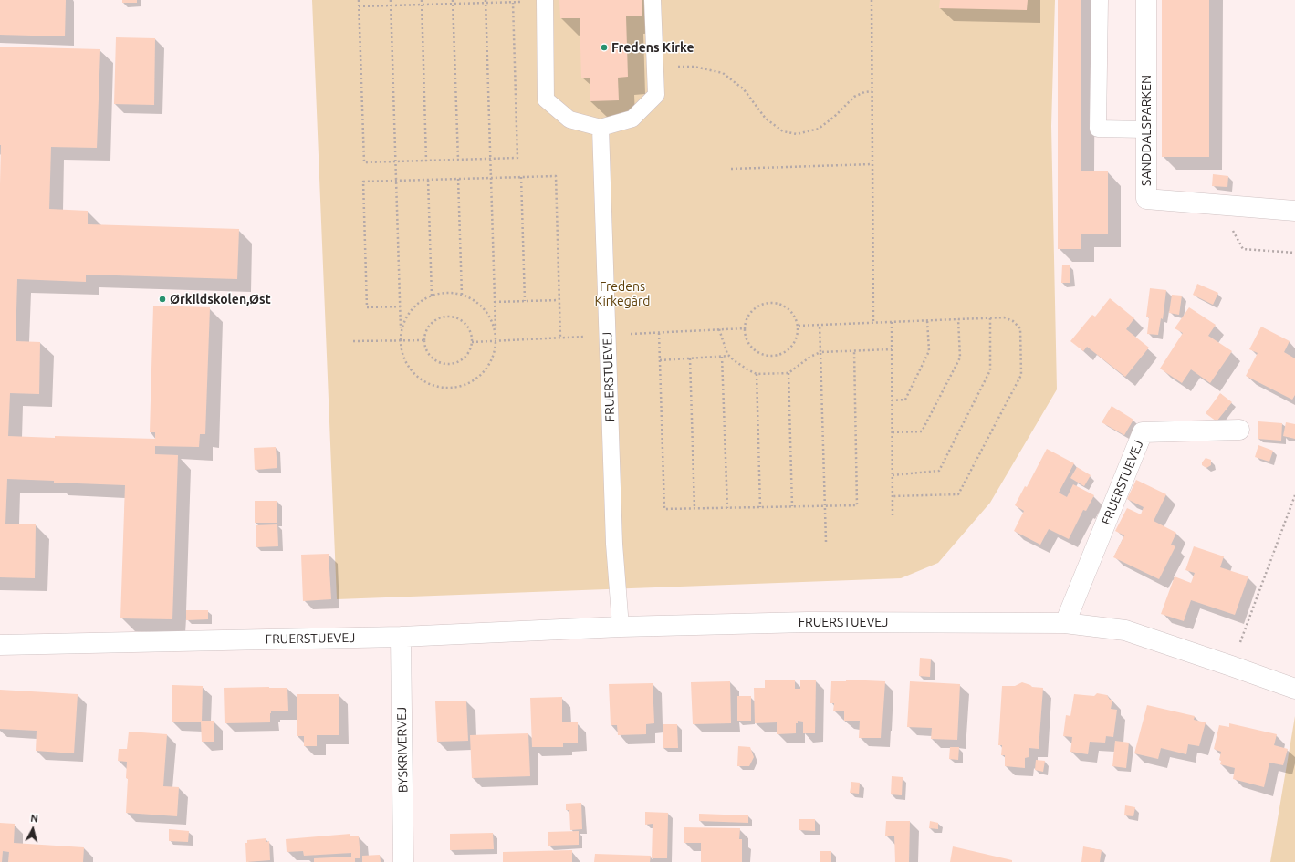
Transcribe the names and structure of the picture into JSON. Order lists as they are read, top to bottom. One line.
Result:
{"streets":{"street":["SANDDALSPARKEN","FRUERSTUEVEJ","BYSKRIVERVEJ"]},"crossings":[["FRUERSTUEVEJ","BYSKRIVERVEJ"]],"parks":["Fredens Kirkegård"],"places":["Fredens Kirke","Ørkildskolen,Øst"],"north":"top"}
